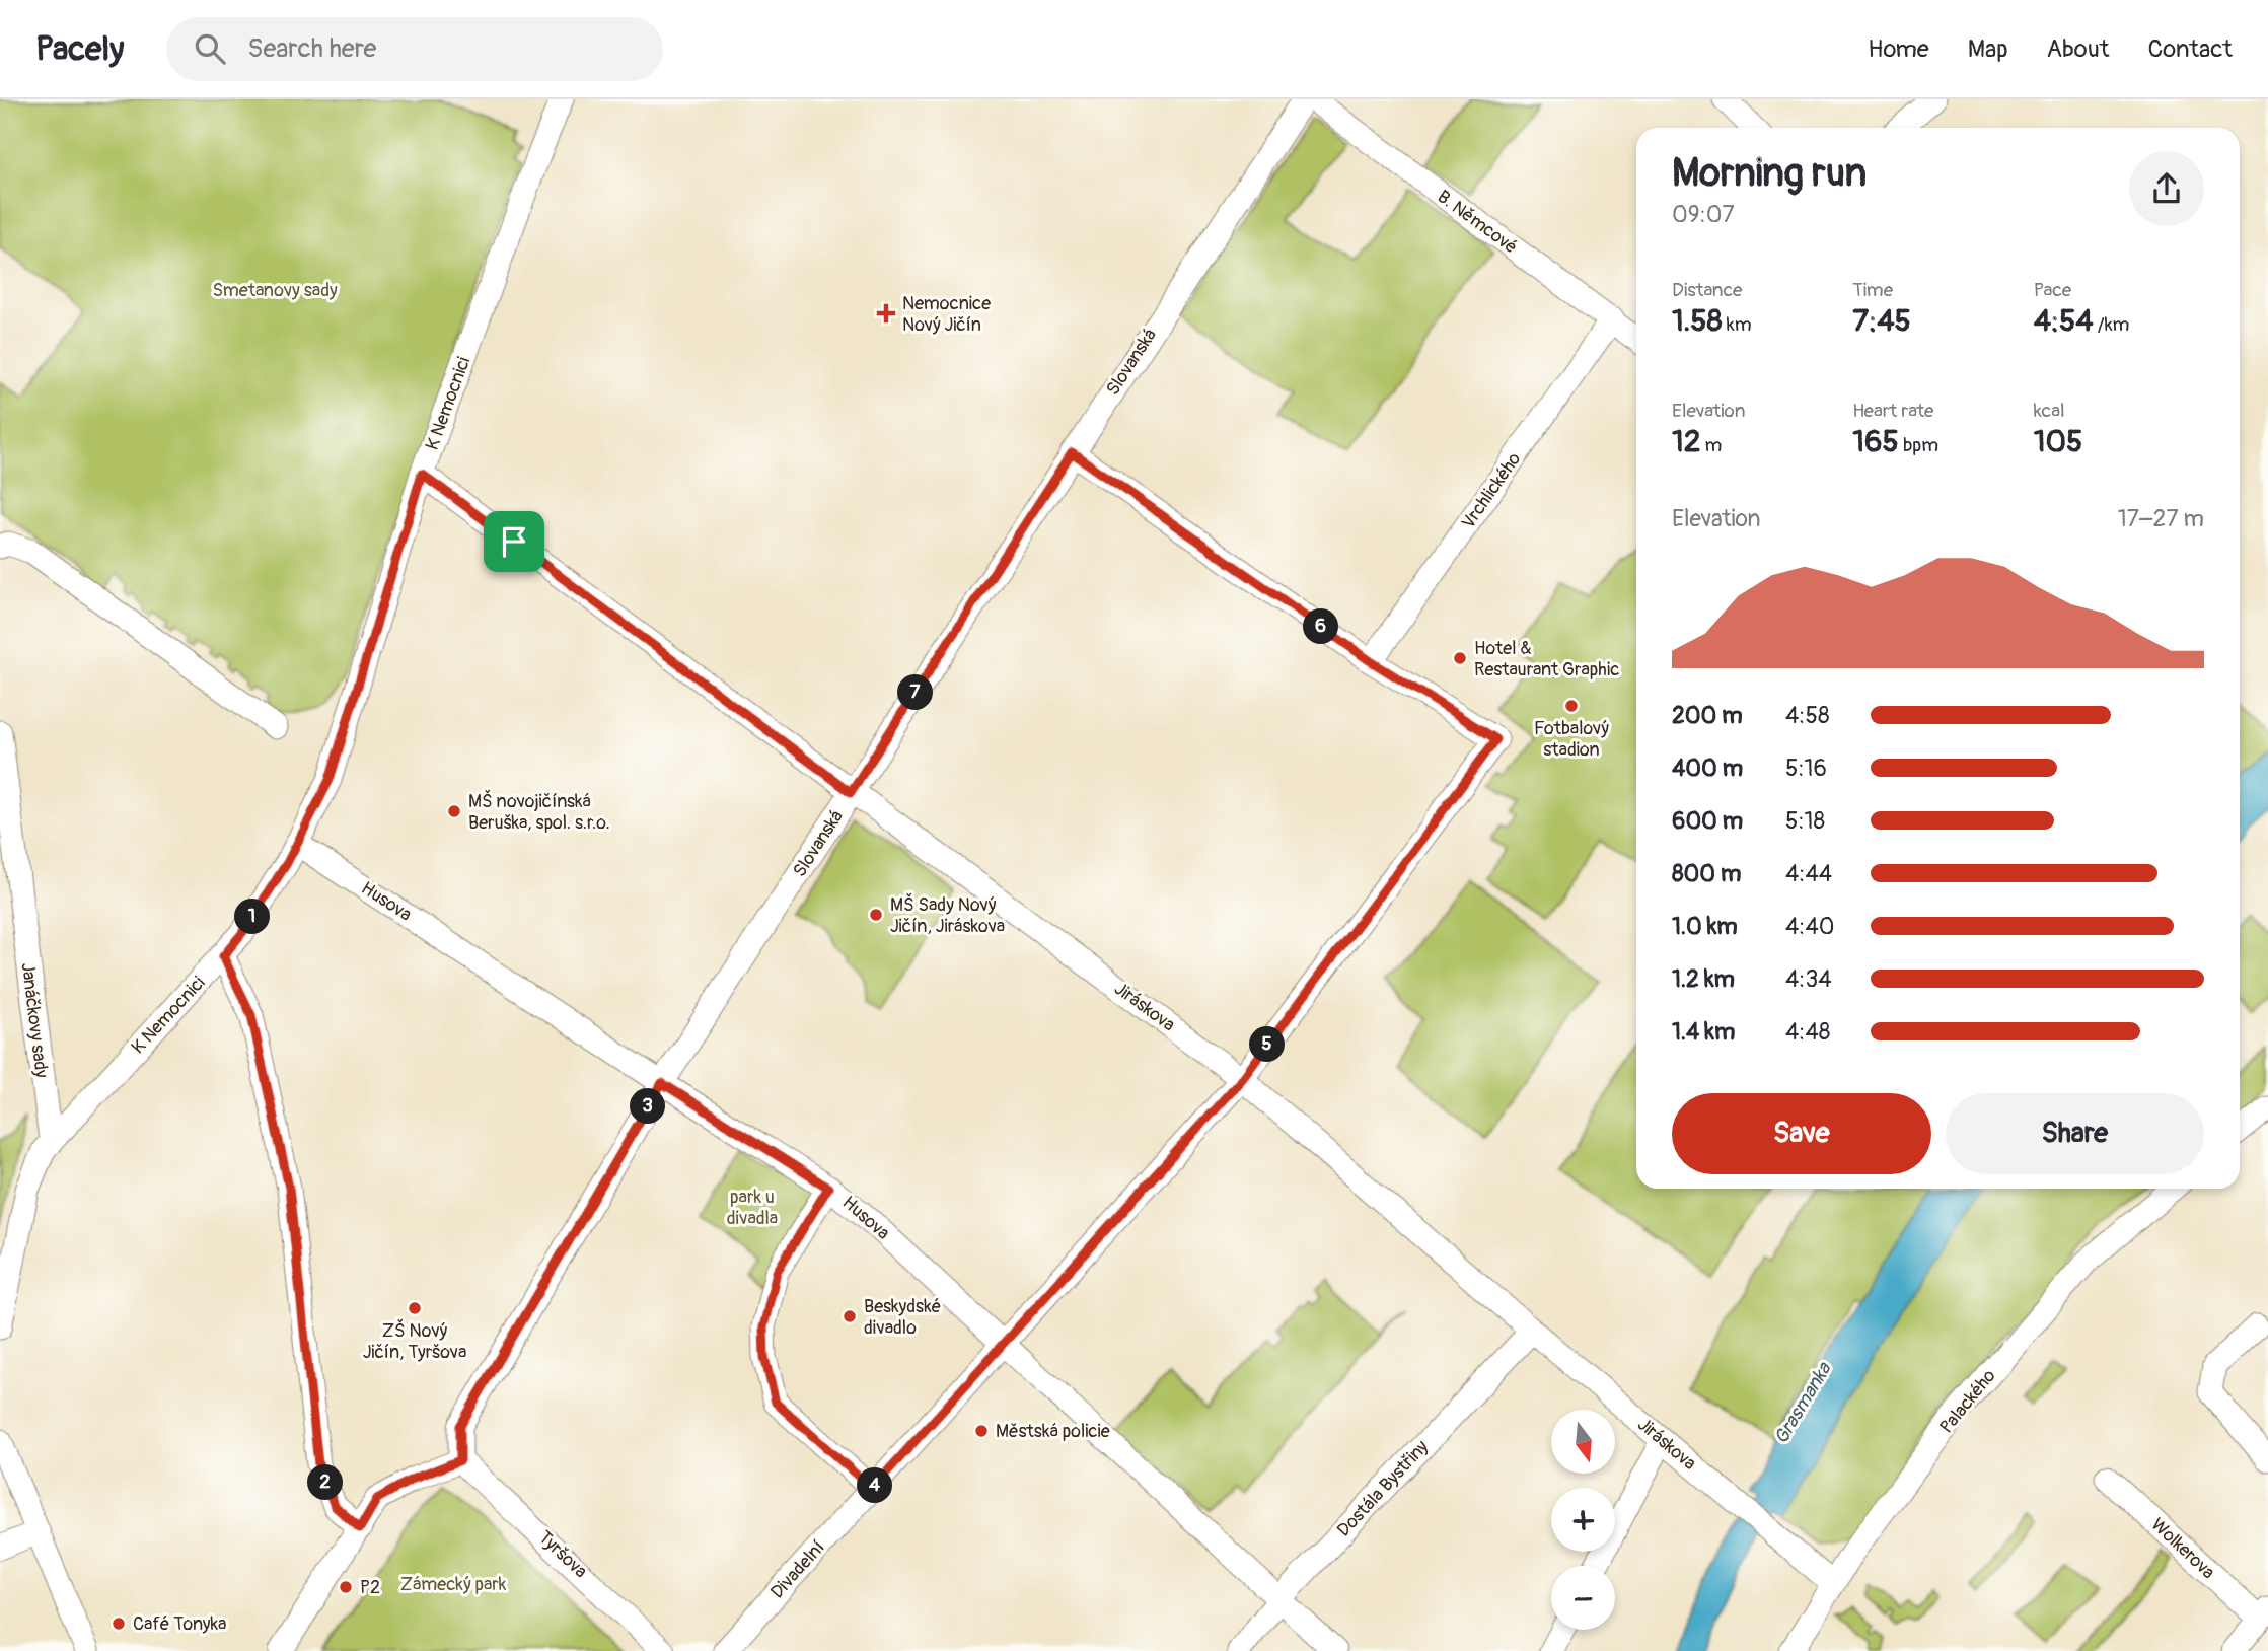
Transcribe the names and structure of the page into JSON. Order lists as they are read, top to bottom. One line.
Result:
{"streets":{"street":["B. Němcové","Slovanská","K Nemocnici","Vrchlického","Husova","Jiráskova","Janáčkovy sady","Palackého","Dostála Bystřiny","Wolkerova","Tyršova","Divadelní"]},"crossings":[["B. Němcové","Vrchlického"],["Slovanská","Husova"],["Slovanská","Jiráskova"],["Slovanská","Tyršova"],["K Nemocnici","Husova"],["K Nemocnici","Jiráskova"],["K Nemocnici","Janáčkovy sady"],["Vrchlického","Divadelní"],["Husova","Dostála Bystřiny"],["Husova","Divadelní"],["Jiráskova","Palackého"],["Jiráskova","Dostála Bystřiny"],["Jiráskova","Divadelní"]],"water":["Grasmanka"],"parks":["Smetanovy sady","park u divadla","Zámecký park"],"places":{"health":["Nemocnice Nový Jičín"],"other":["Hotel & Restaurant Graphic","Fotbalový stadion","MŠ novojičínská Beruška, spol. s.r.o.","MŠ Sady Nový Jičín, Jiráskova","ZŠ Nový Jičín, Tyršova","Beskydské divadlo","Městská policie","P2","Café Tonyka"]},"north":"bottom","page":{"header":"Pacely","search":"Search here","nav":["Home","Map","About","Contact"],"heading":["Morning run","09:07"],"stats":[["Distance","1.58 km"],["Time","7:45"],["Pace","4:54 /km"],["Elevation","12 m"],["Heart rate","165 bpm"],["kcal","105"]],"chart":["Elevation","17–27 m"],"pins":["6","7","1","5","3","2","4"],"list":[{"name":"200 m","note":"4:58"},{"name":"400 m","note":"5:16"},{"name":"600 m","note":"5:18"},{"name":"800 m","note":"4:44"},{"name":"1.0 km","note":"4:40"},{"name":"1.2 km","note":"4:34"},{"name":"1.4 km","note":"4:48"}],"buttons":["Save","Share"],"map_buttons":["+","−"]}}
